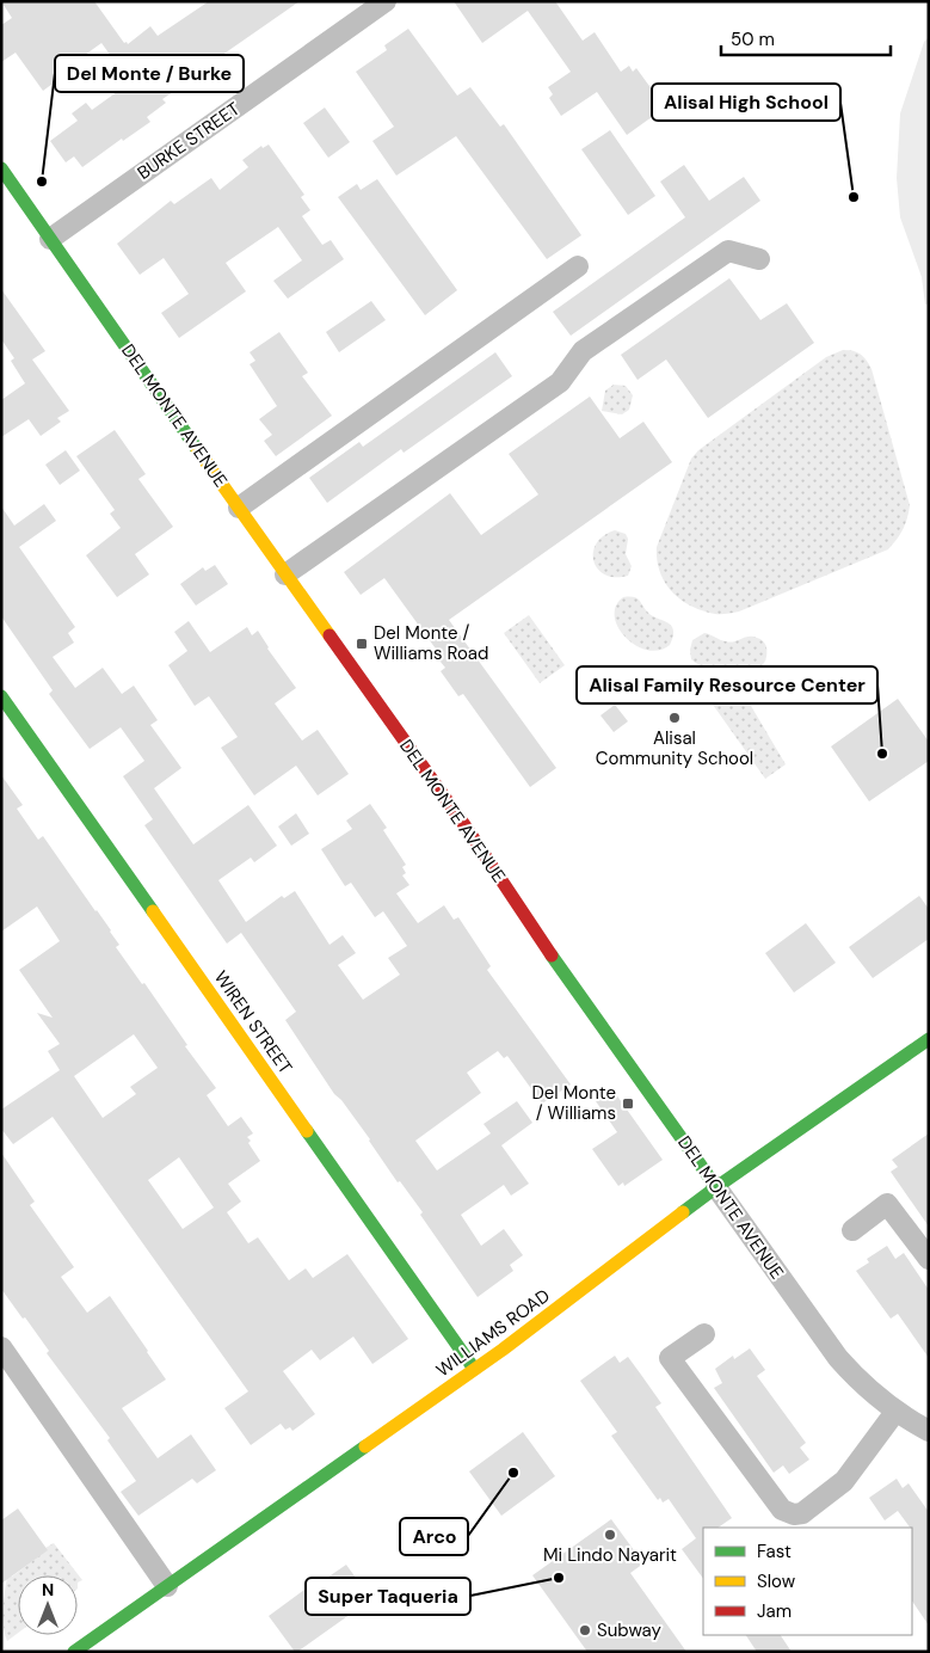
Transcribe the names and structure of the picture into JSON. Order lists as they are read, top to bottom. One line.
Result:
{"streets":{"street":["BURKE STREET","DEL MONTE AVENUE","WIREN STREET","WILLIAMS ROAD"]},"crossings":[["BURKE STREET","DEL MONTE AVENUE"],["DEL MONTE AVENUE","WILLIAMS ROAD"],["WIREN STREET","WILLIAMS ROAD"]],"places":{"other":["Del Monte / Burke","Alisal High School","Alisal Community School","Alisal Family Resource Center","Arco","Mi Lindo Nayarit","Super Taqueria","Subway"],"transit":["Del Monte / Williams Road","Del Monte / Williams"]},"legend":["Fast","Slow","Jam"],"scale_bar":"50 m","north":"top"}
